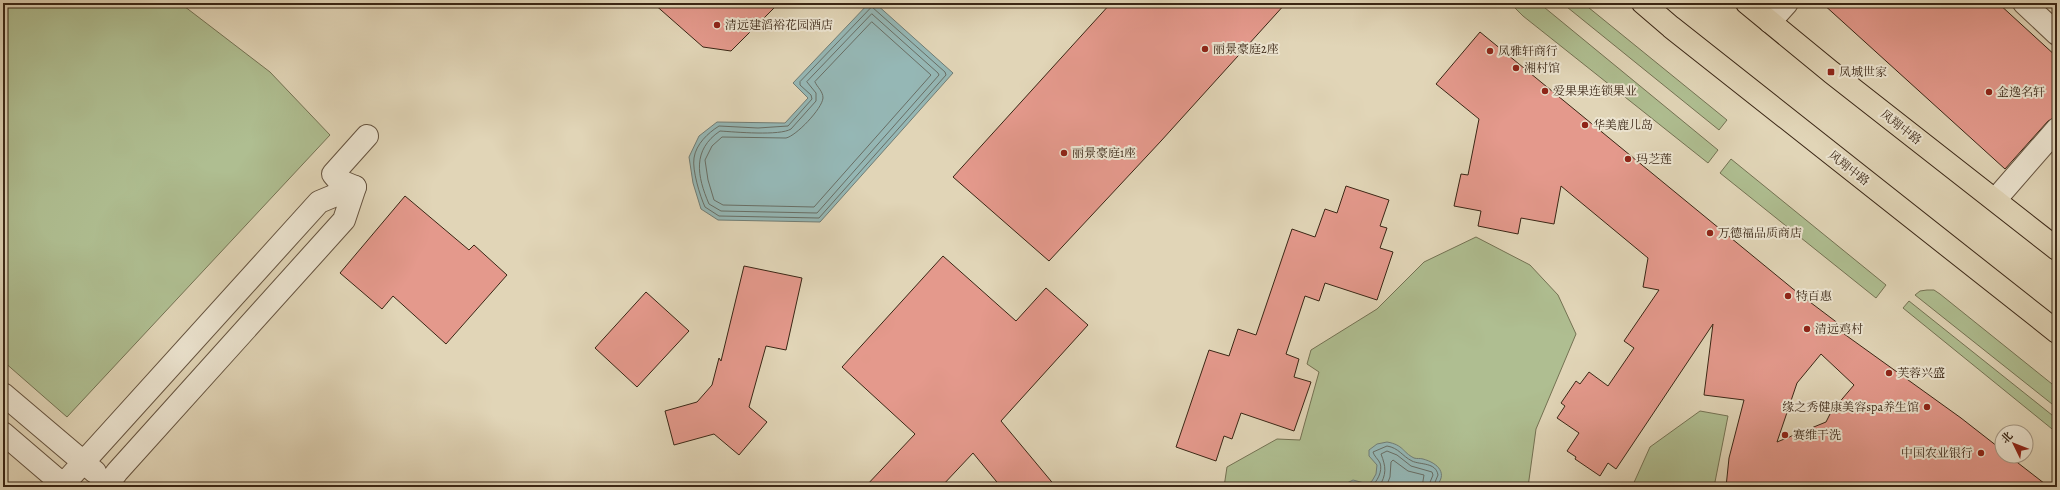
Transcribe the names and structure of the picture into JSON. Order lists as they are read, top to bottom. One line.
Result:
{"streets":{"main road":["凤翔中路","风翔中路"]},"places":{"other":["清远建滔裕花园酒店","丽景豪庭2座","凤雅轩商行","湘村馆","爱果果连锁果业","金逸名轩","华美鹿儿岛","丽景豪庭1座","玛芝莲","万德福品质商店","特百惠","清远鸡村","芙蓉兴盛","缘之秀健康美容spa养生馆","赛维干洗","中国农业银行"],"transit":["凤城世家"]},"north":"top left"}
